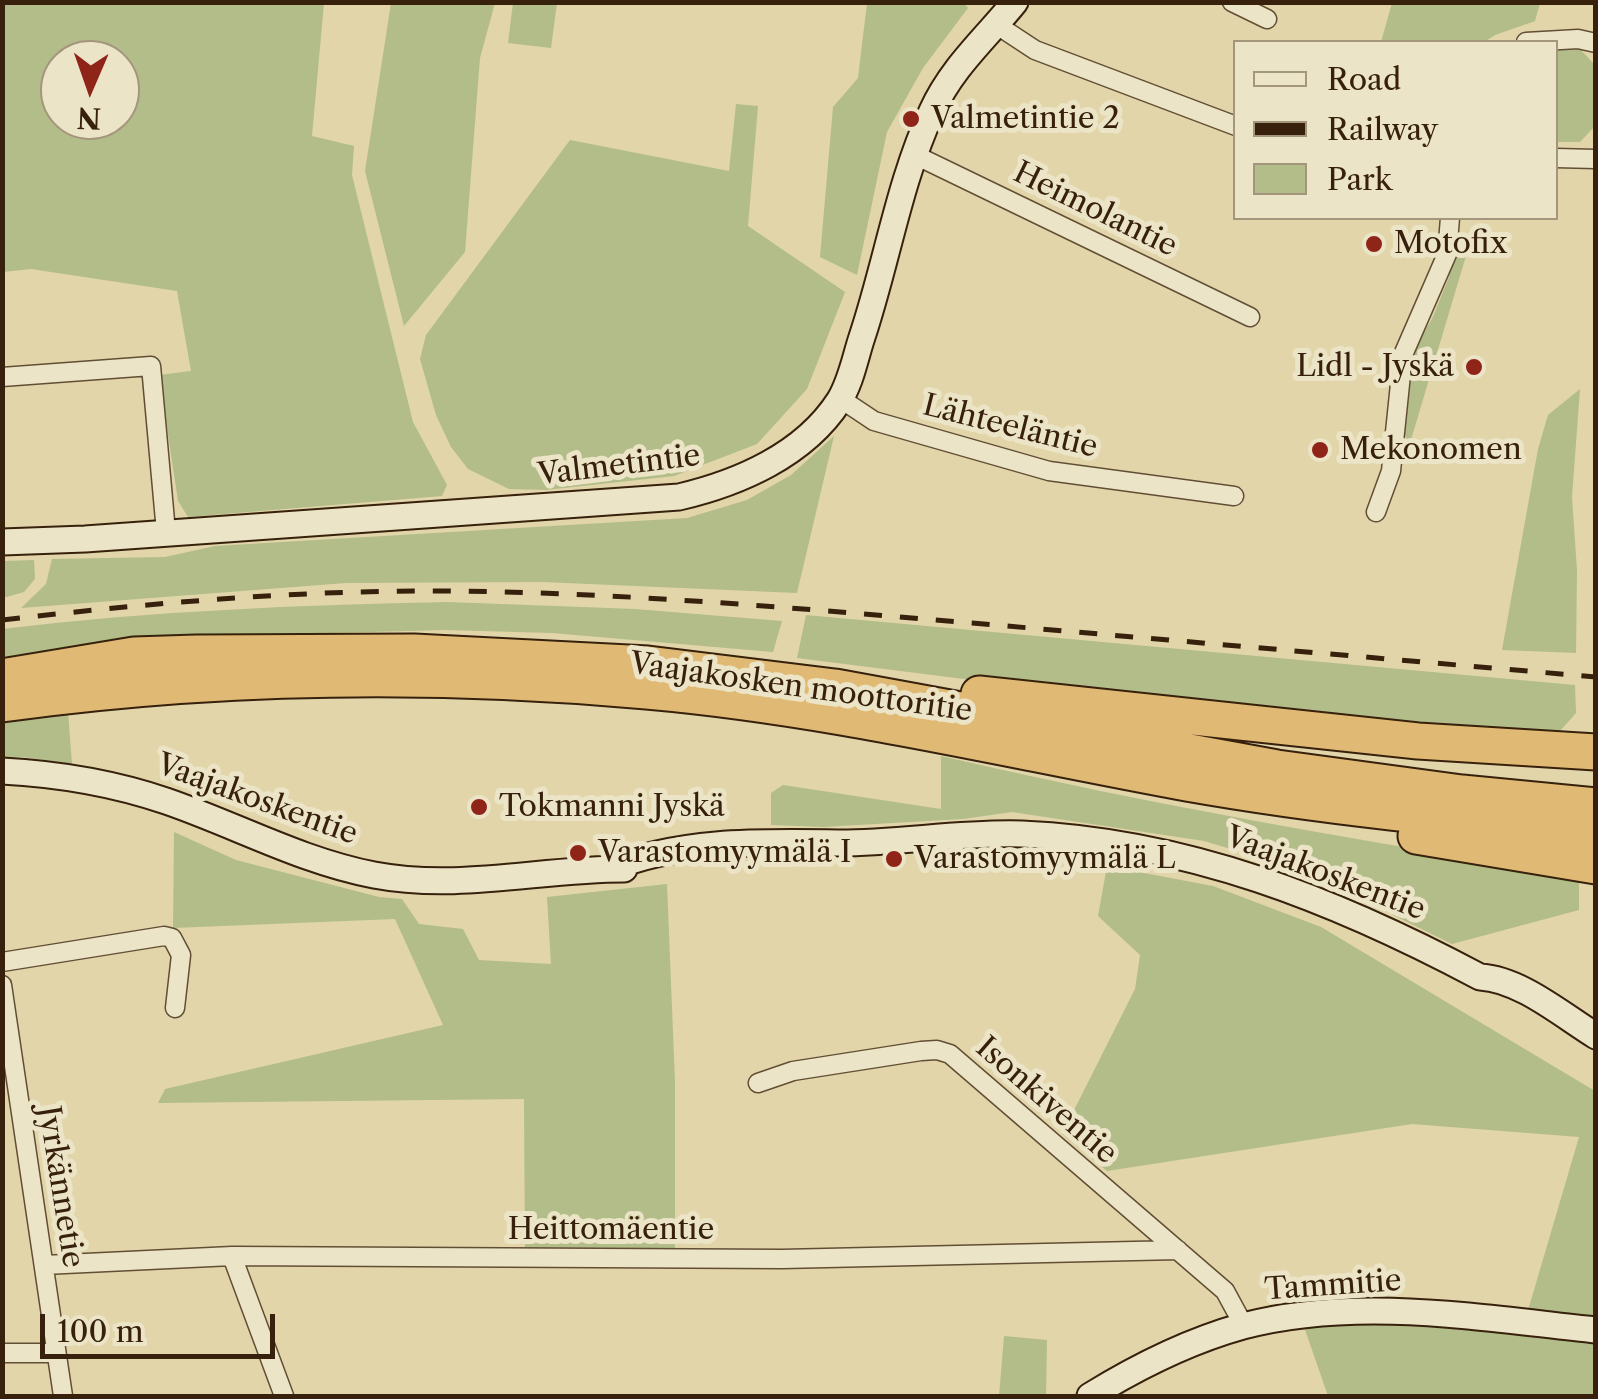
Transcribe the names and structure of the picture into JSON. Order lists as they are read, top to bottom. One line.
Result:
{"streets":{"highway":["Vaajakosken moottoritie"],"street":["Heimolantie","Lähteeläntie","Valmetintie","Vaajakoskentie","Isonkiventie","Jyrkännetie","Heittomäentie","Tammitie"]},"crossings":[["Heimolantie","Valmetintie"],["Lähteeläntie","Valmetintie"],["Isonkiventie","Heittomäentie"],["Isonkiventie","Tammitie"],["Jyrkännetie","Heittomäentie"]],"places":["Valmetintie 2","Motofix","Lidl - Jyskä","Mekonomen","Tokmanni Jyskä","Varastomyymälä I","Varastomyymälä L"],"legend":["Road","Railway","Park"],"scale_bar":"100 m","north":"bottom"}
